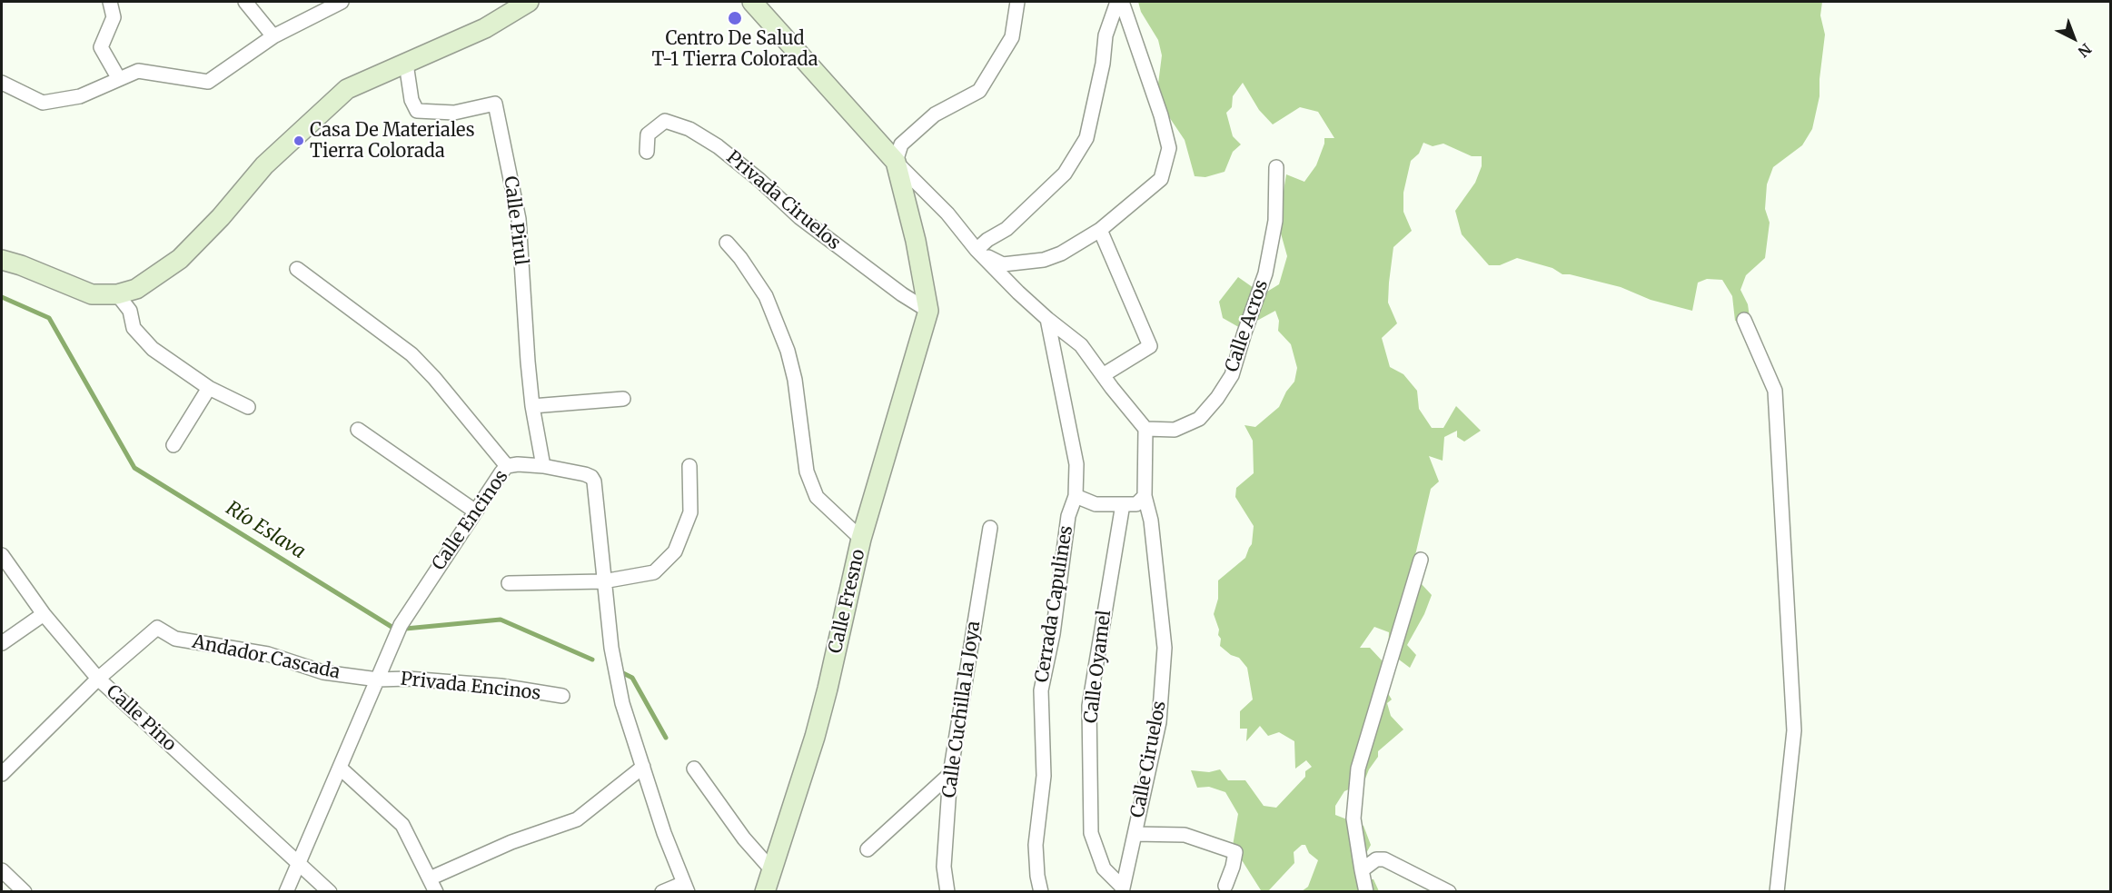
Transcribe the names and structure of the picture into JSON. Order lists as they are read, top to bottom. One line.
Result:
{"streets":{"street":["Privada Ciruelos","Calle Pirul","Calle Acros","Calle Encinos","Calle Fresno","Cerrada Capulines","Andador Cascada","Calle Oyamel","Privada Encinos","Calle Cuchilla la Joya","Calle Pino","Calle Ciruelos"]},"crossings":[["Privada Ciruelos","Calle Fresno"],["Calle Pirul","Calle Encinos"],["Calle Encinos","Andador Cascada"],["Calle Encinos","Privada Encinos"],["Calle Encinos","Calle Pino"],["Andador Cascada","Privada Encinos"],["Andador Cascada","Calle Pino"],["Calle Oyamel","Calle Ciruelos"]],"water":["Río Eslava"],"places":["Centro De Salud T-1 Tierra Colorada","Casa De Materiales Tierra Colorada"],"north":"bottom right"}
